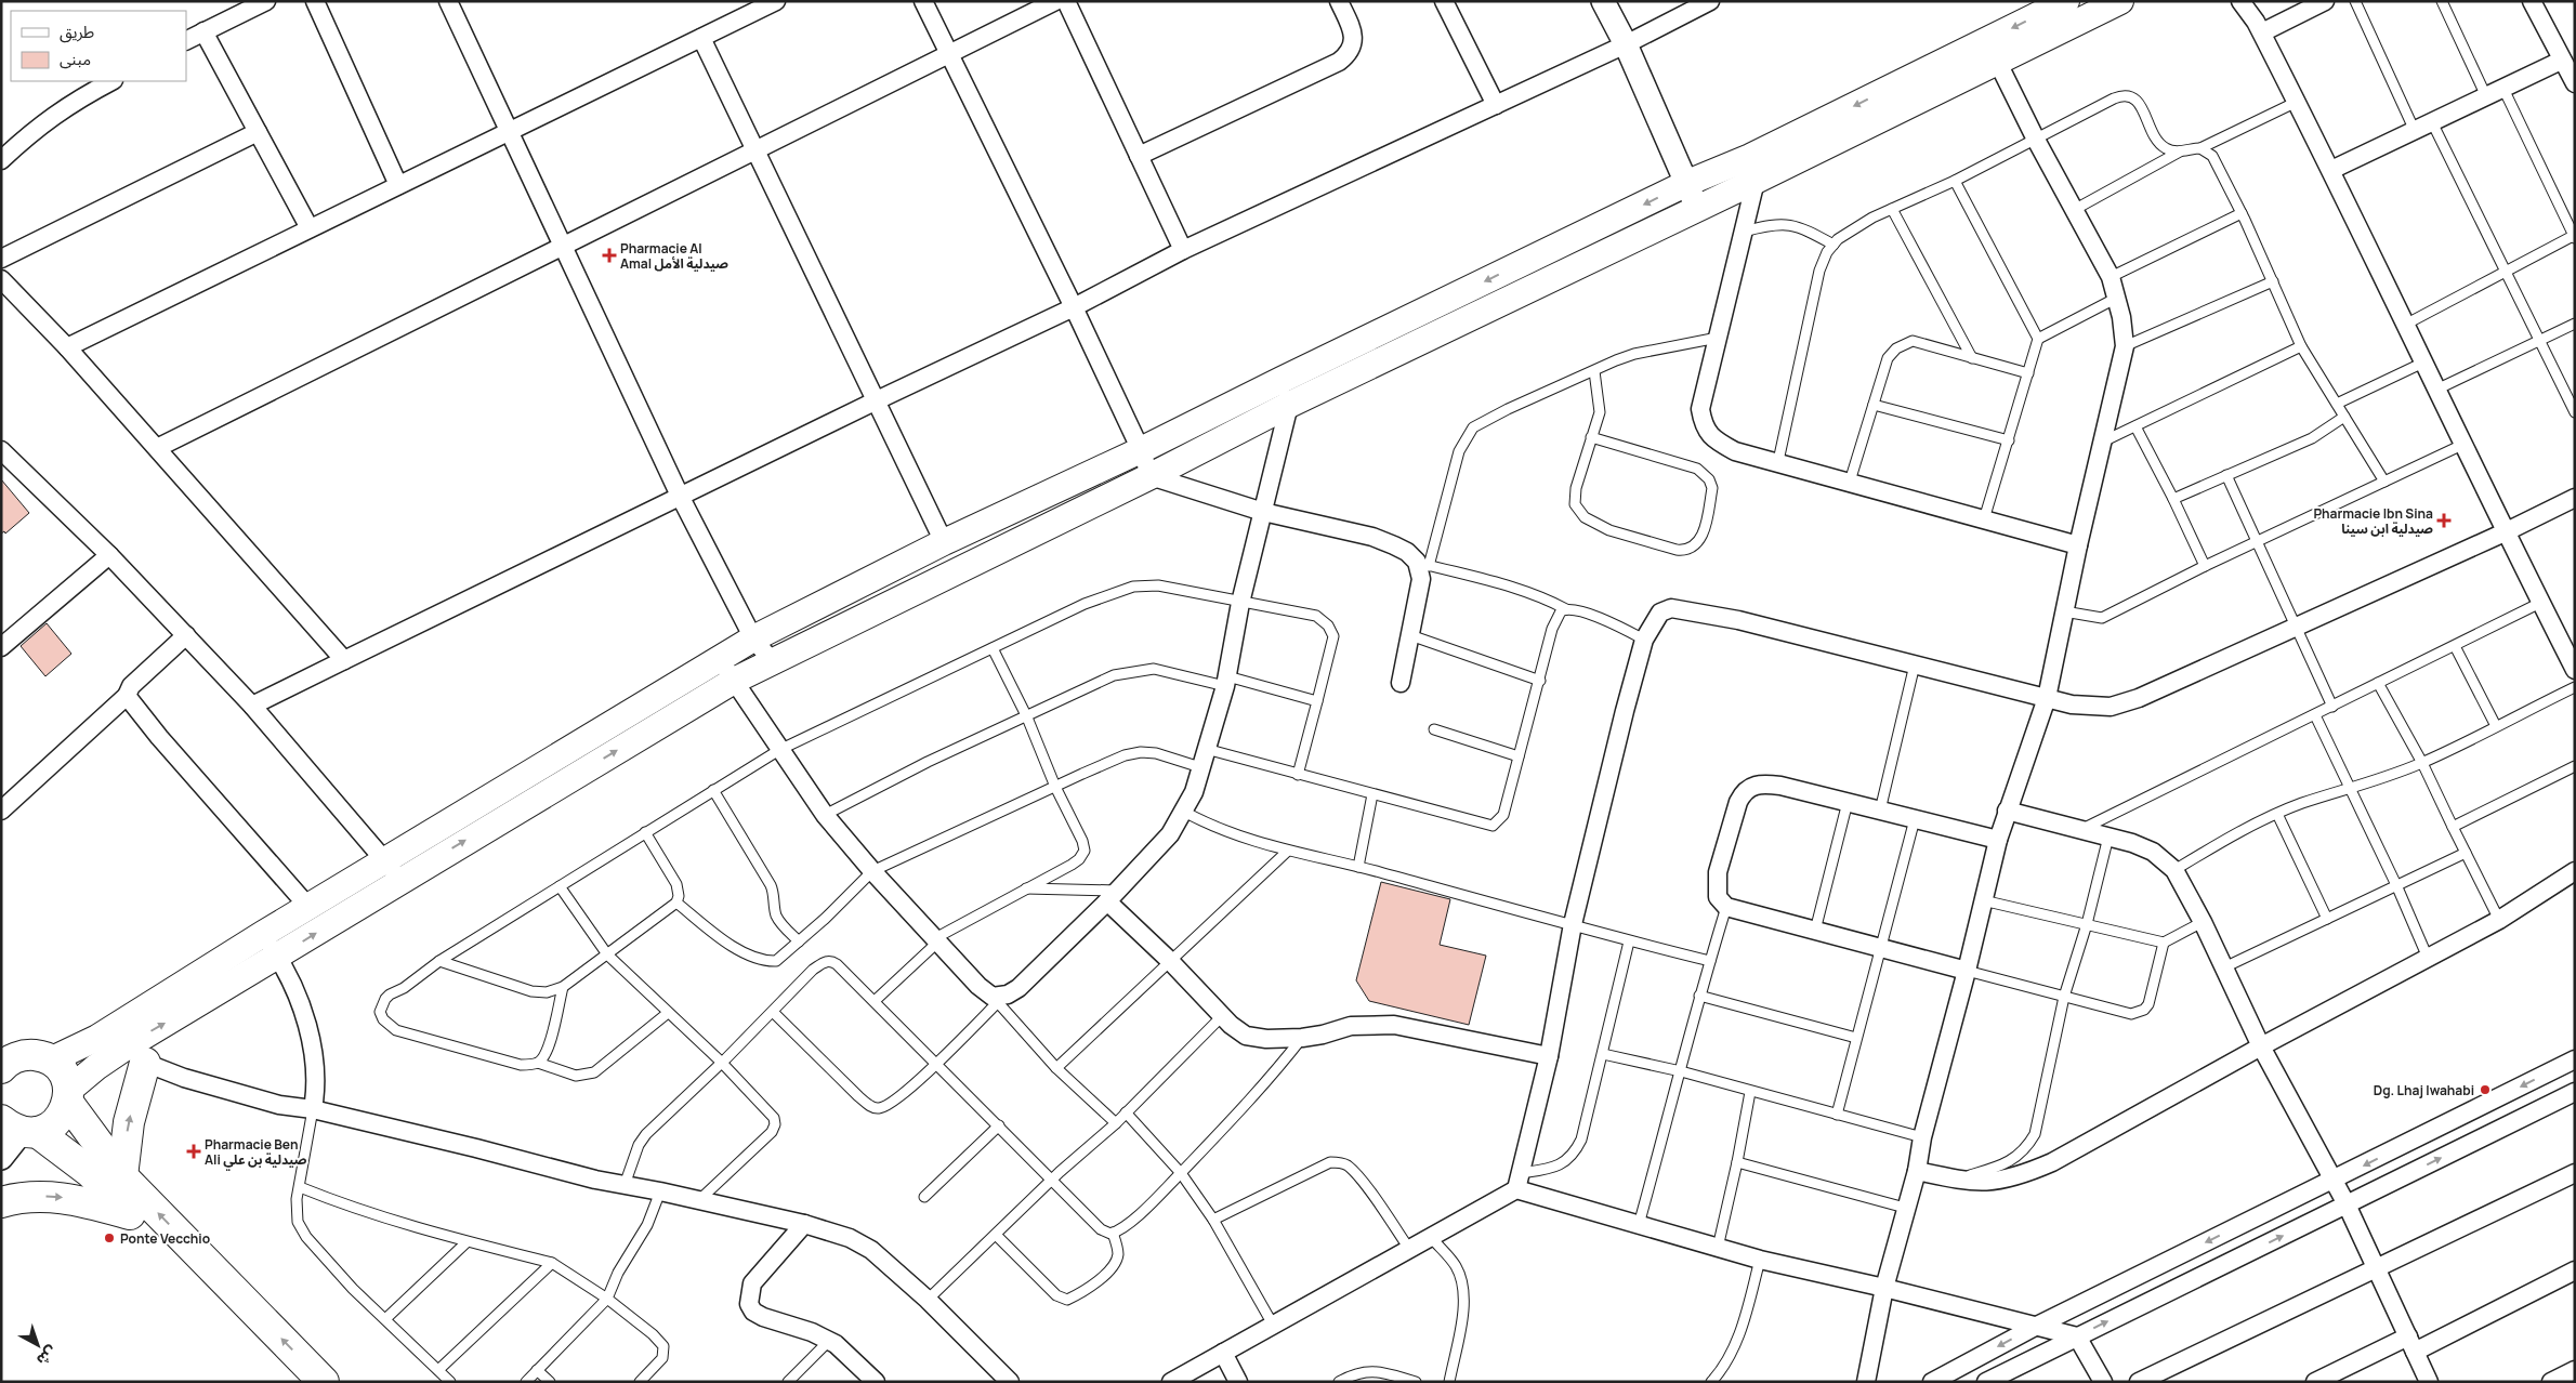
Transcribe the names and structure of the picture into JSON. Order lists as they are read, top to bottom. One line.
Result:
{"places":{"health":["Pharmacie Al Amal صيدلية الأمل","Pharmacie Ibn Sina صيدلية ابن سينا","Pharmacie Ben Ali صيدلية بن علي"],"other":["Dg. Lhaj lwahabi","Ponte Vecchio"]},"legend":["طريق","مبنى"],"north":"bottom right"}
